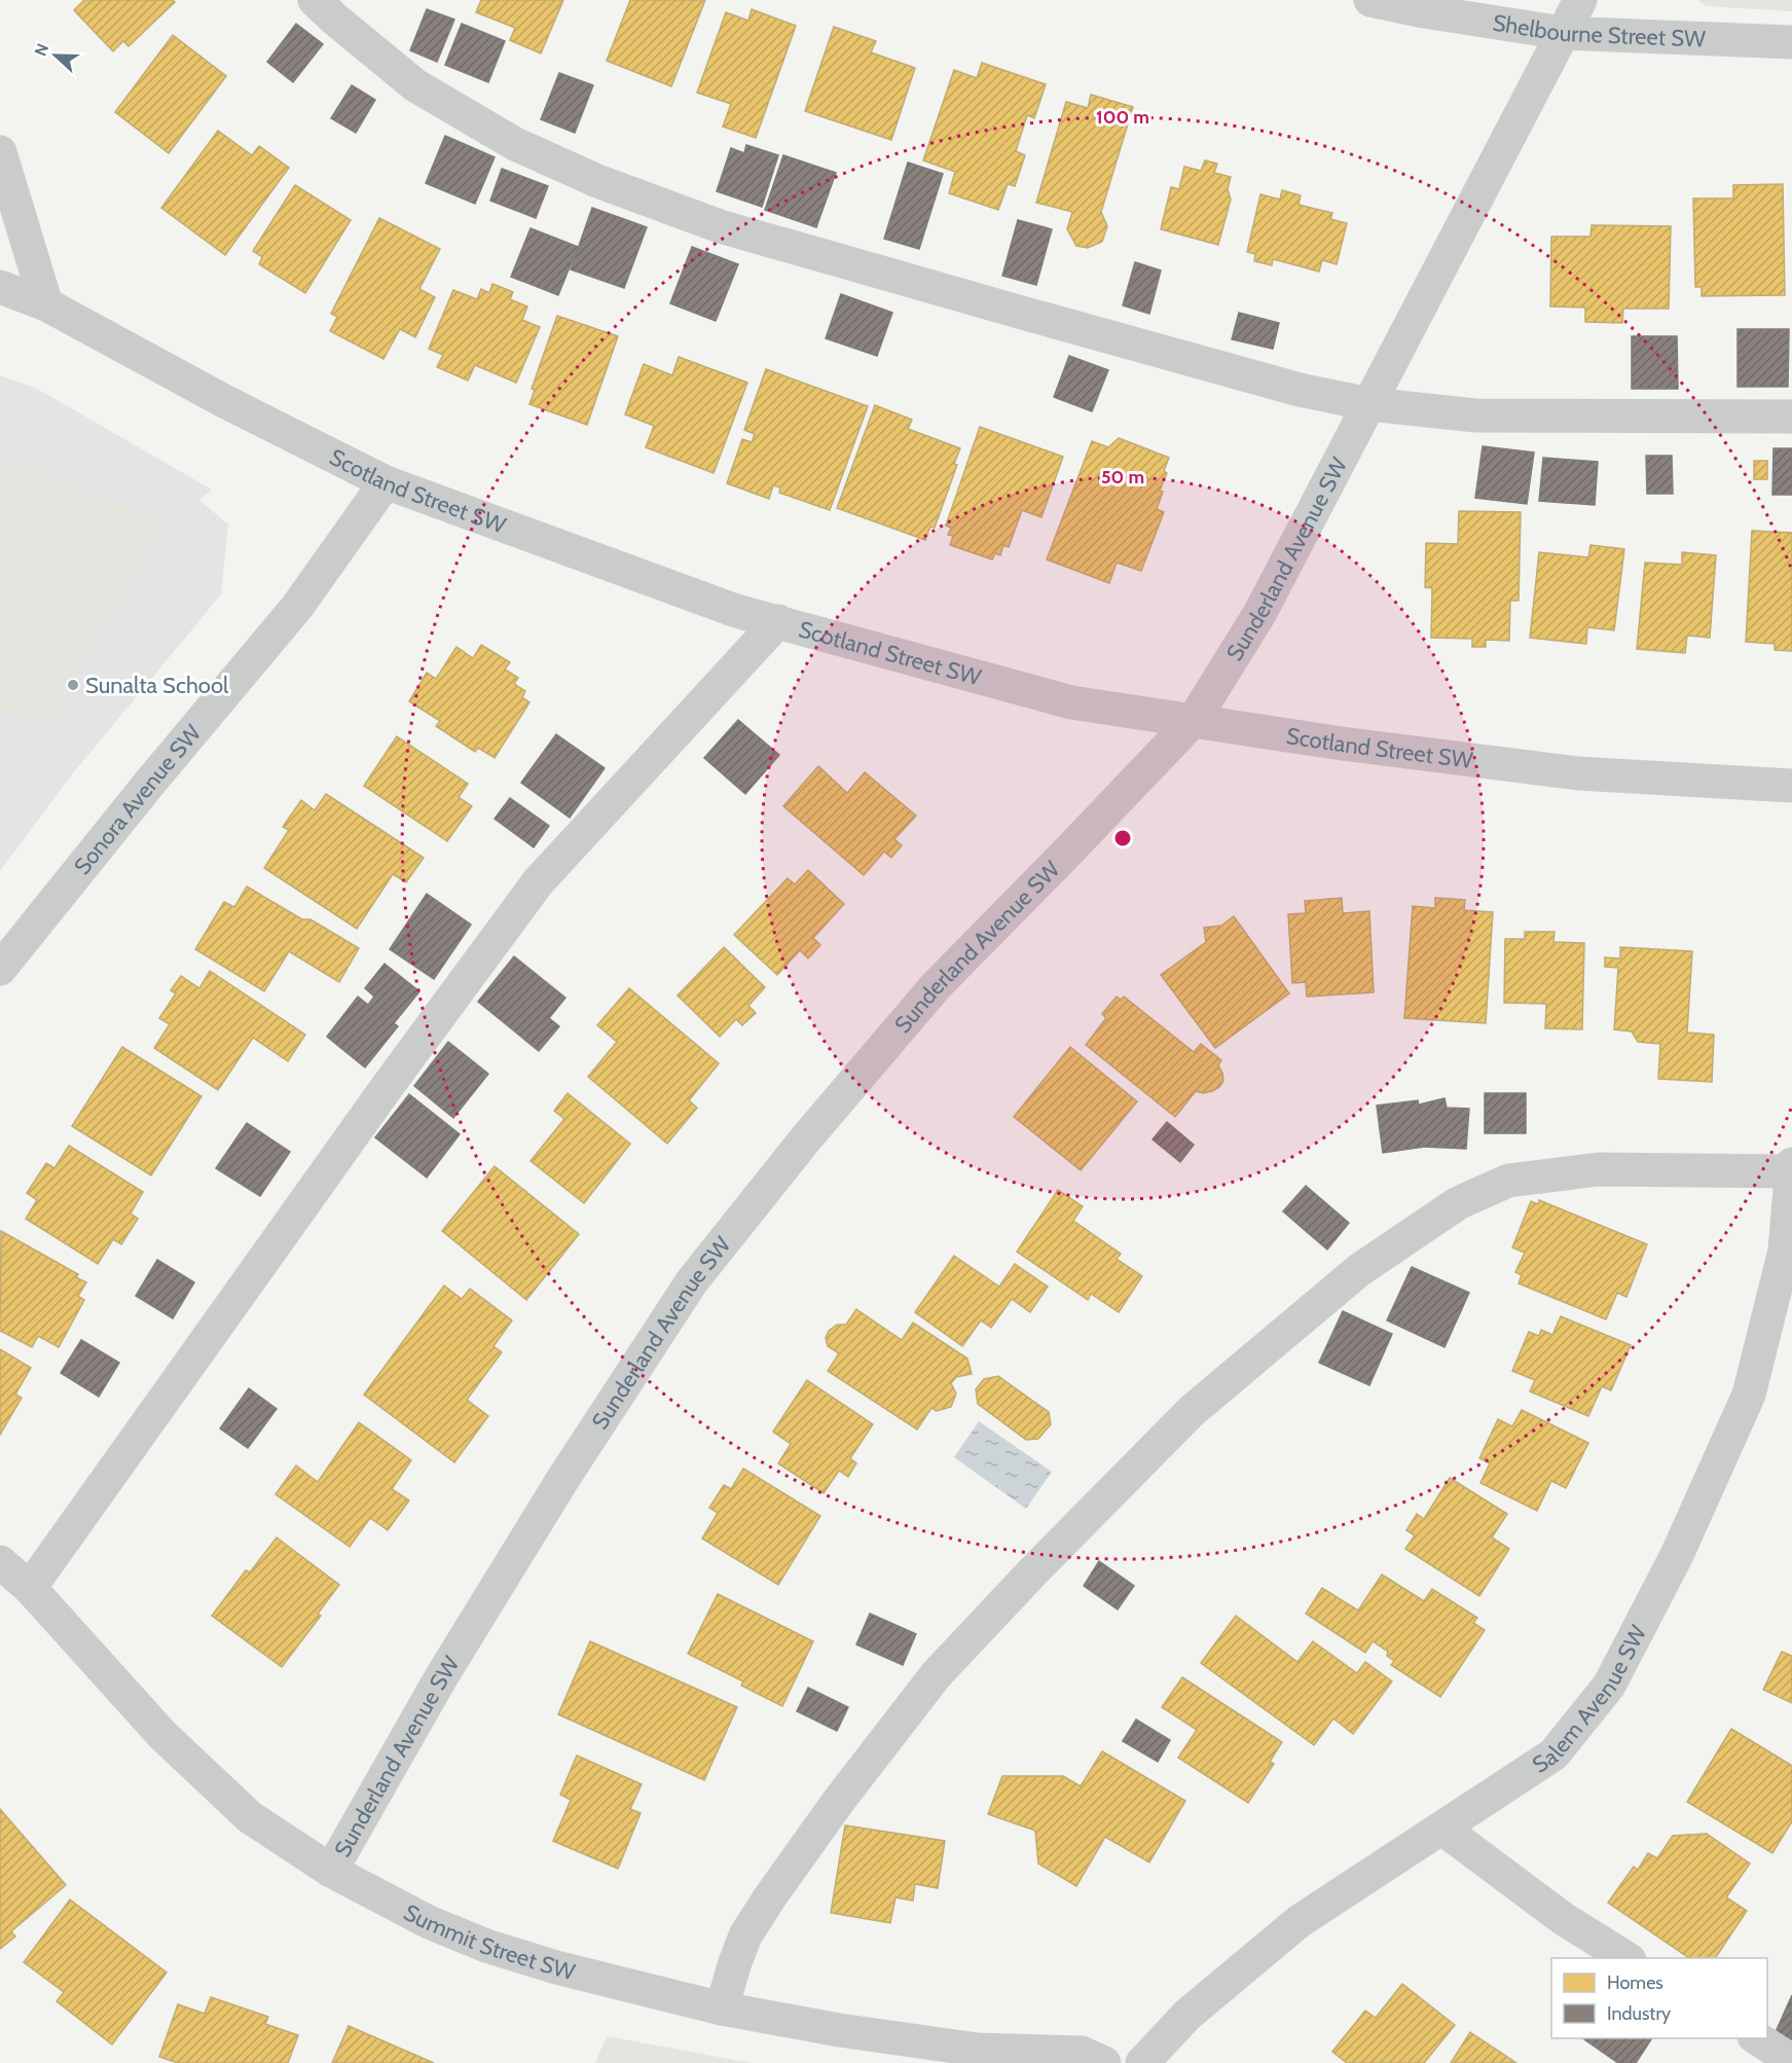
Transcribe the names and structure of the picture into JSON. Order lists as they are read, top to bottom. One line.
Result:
{"streets":{"street":["Shelbourne Street SW","Scotland Street SW","Sunderland Avenue SW","Sonora Avenue SW","Salem Avenue SW","Summit Street SW"]},"crossings":[["Shelbourne Street SW","Sunderland Avenue SW"],["Scotland Street SW","Sunderland Avenue SW"],["Scotland Street SW","Sonora Avenue SW"],["Sunderland Avenue SW","Summit Street SW"]],"places":["Sunalta School"],"legend":["Homes","Industry"],"north":"left","rings":["100 m","50 m"]}
